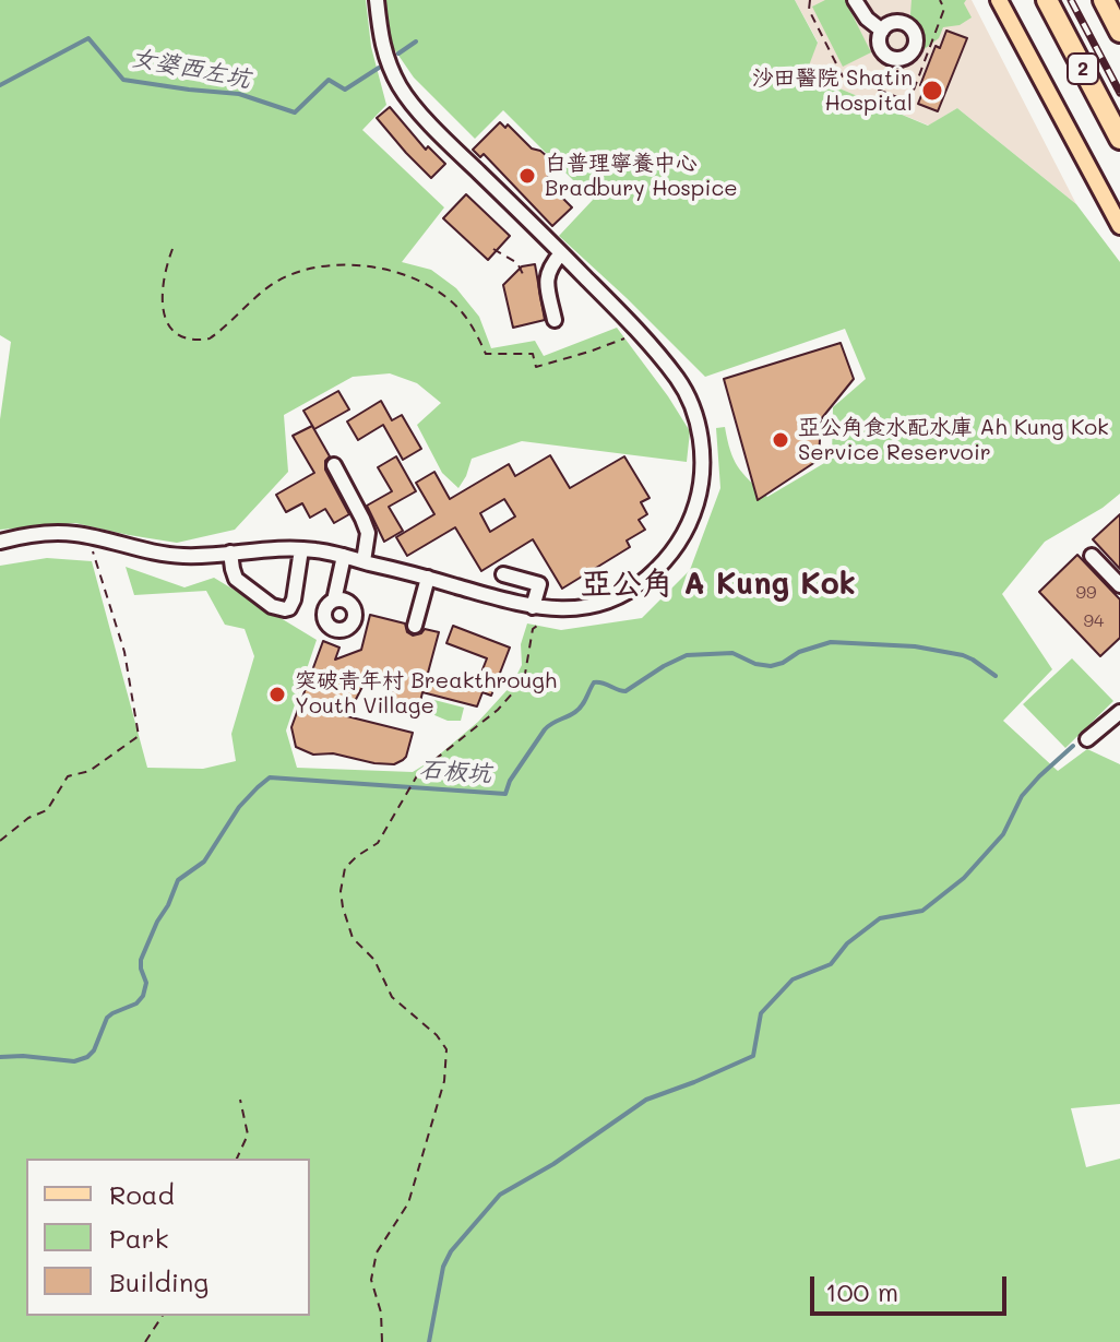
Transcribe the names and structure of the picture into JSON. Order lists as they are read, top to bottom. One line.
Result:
{"streets":{"highway":["2"]},"districts":["亞公角 A Kung Kok"],"water":["女婆西左坑","石板坑"],"places":["沙田醫院 Shatin Hospital","白普理寧養中心 Bradbury Hospice","亞公角食水配水庫 Ah Kung Kok Service Reservoir","突破青年村 Breakthrough Youth Village"],"house_numbers":["99","94"],"legend":["Road","Park","Building"],"scale_bar":"100 m"}
